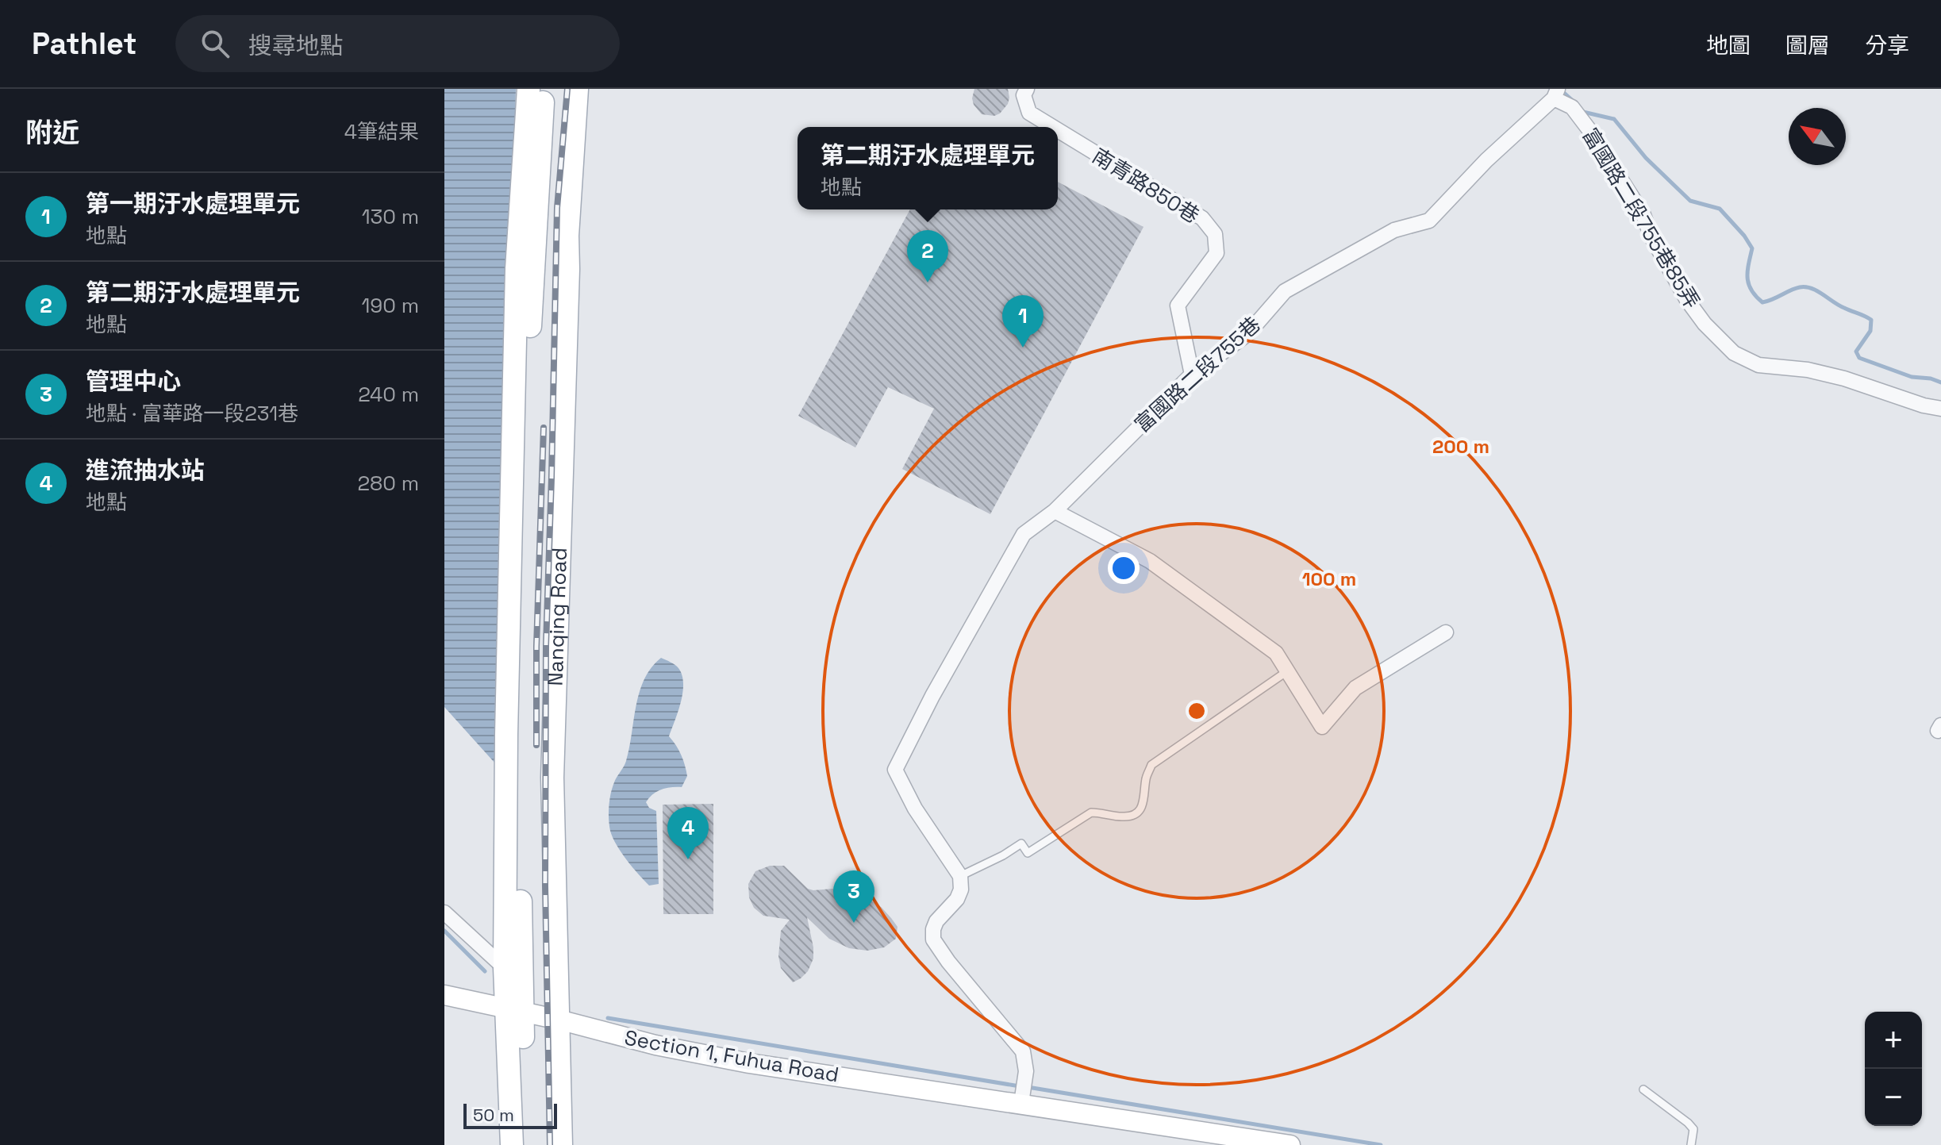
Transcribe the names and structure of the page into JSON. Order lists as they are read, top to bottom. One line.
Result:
{"streets":{"main road":["Nanqing Road"],"street":["南青路850巷","富國路二段755巷85弄","富國路二段755巷","Section 1, Fuhua Road"]},"crossings":[["南青路850巷","富國路二段755巷"],["富國路二段755巷85弄","富國路二段755巷"],["Nanqing Road","Section 1, Fuhua Road"]],"scale_bar":"50 m","north":"top left","page":{"header":"Pathlet","search":"搜尋地點","nav":["地圖","圖層","分享"],"heading":["附近","4筆結果"],"popup":["第二期汙水處理單元","地點"],"list":[{"mark":"1","name":"第一期汙水處理單元","note":"地點","value":"130 m"},{"mark":"2","name":"第二期汙水處理單元","note":"地點","value":"190 m"},{"mark":"3","name":"管理中心","note":"地點 · 富華路一段231巷","value":"240 m"},{"mark":"4","name":"進流抽水站","note":"地點","value":"280 m"}],"pins":["2","1","4","3"],"map_buttons":["+","−"],"scale":"50 m"},"rings":["200 m","100 m"]}
